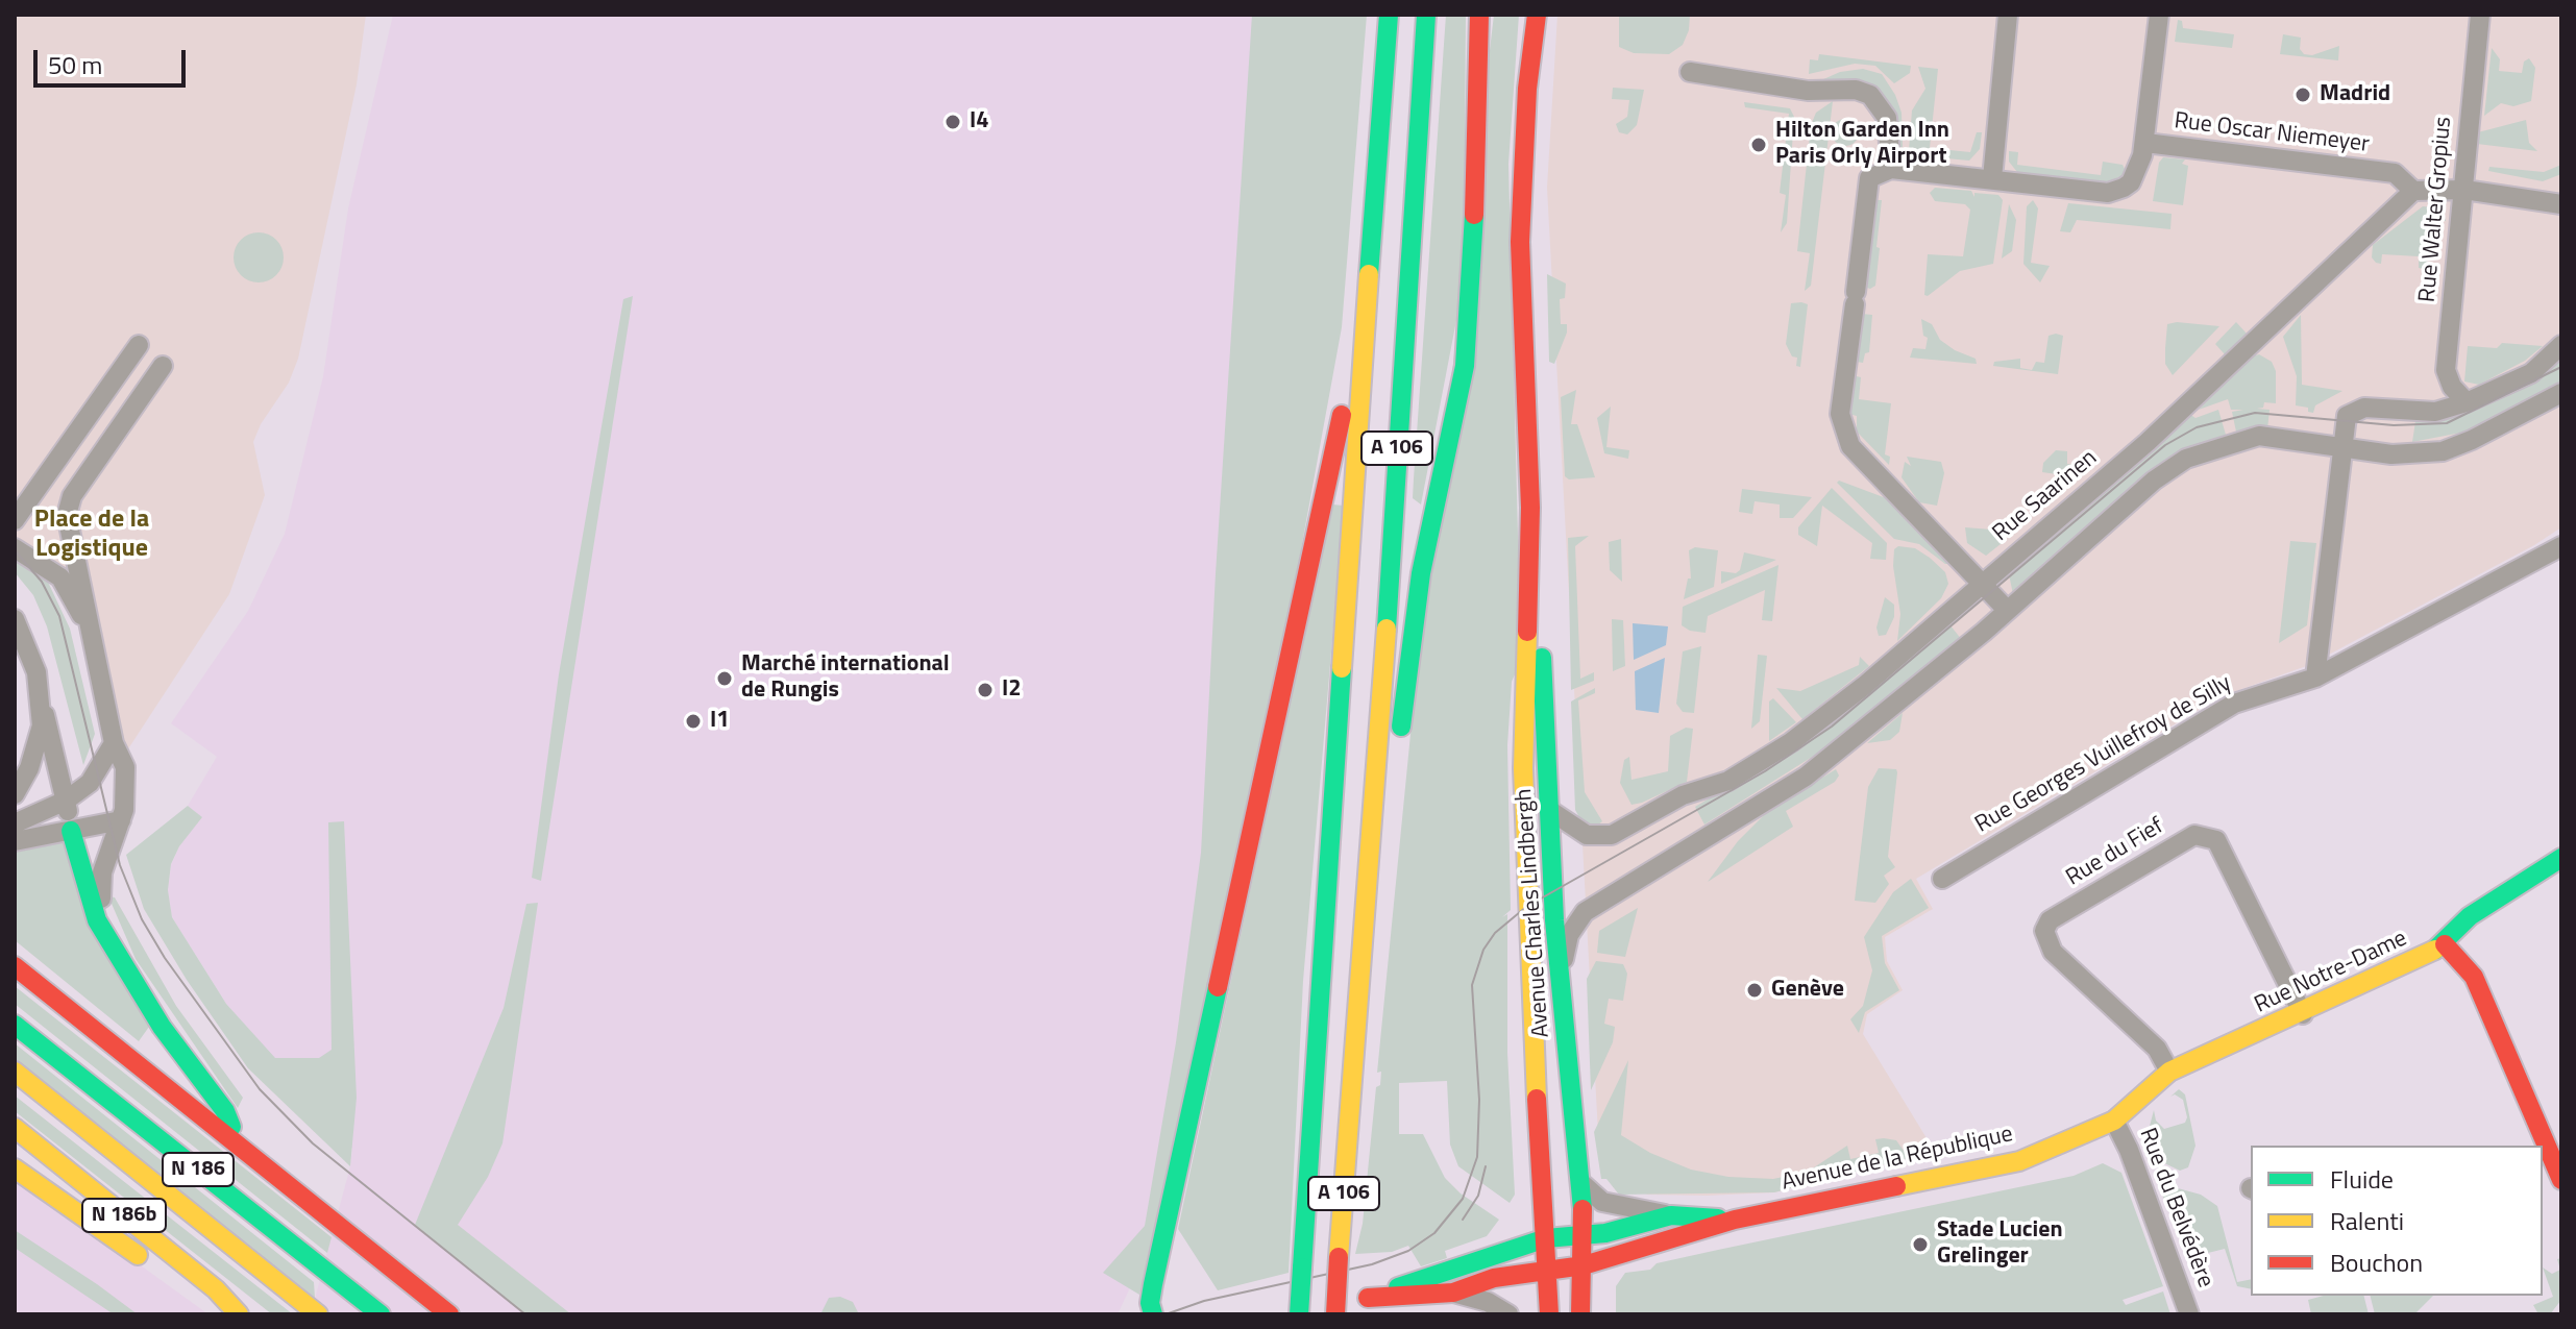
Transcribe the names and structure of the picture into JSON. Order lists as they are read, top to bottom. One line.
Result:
{"streets":{"main road":["A 106","Avenue Charles Lindbergh","Rue Notre-Dame","Avenue de la République","N 186","N 186b"],"street":["Rue Oscar Niemeyer","Rue Walter Gropius","Rue Saarinen","Rue Georges Vuillefroy de Silly","Rue du Fief","Rue du Belvédère"]},"crossings":[["Rue Oscar Niemeyer","Rue Saarinen"],["Rue Saarinen","Avenue Charles Lindbergh"],["Rue du Fief","Rue Notre-Dame"],["Avenue Charles Lindbergh","Avenue de la République"],["Rue Notre-Dame","Avenue de la République"],["Rue Notre-Dame","Rue du Belvédère"],["Avenue de la République","Rue du Belvédère"]],"districts":["Place de la Logistique"],"places":["Madrid","I4","Hilton Garden Inn Paris Orly Airport","Marché international de Rungis","I2","I1","Genève","Stade Lucien Grelinger"],"legend":["Fluide","Ralenti","Bouchon"],"scale_bar":"50 m"}
